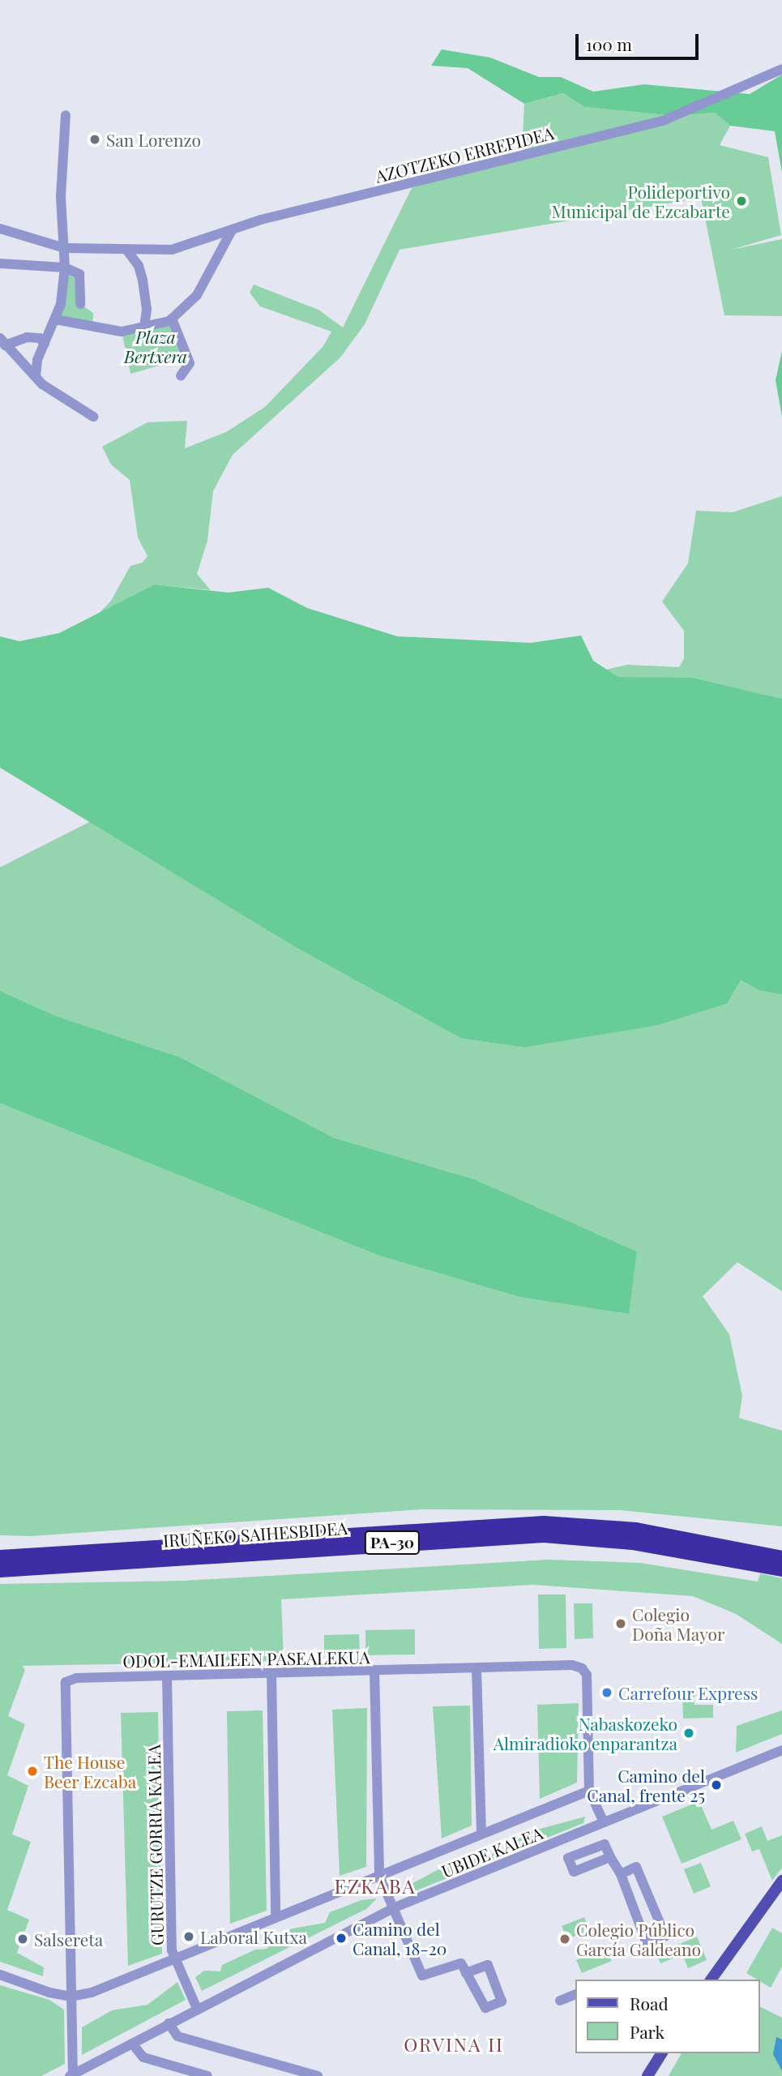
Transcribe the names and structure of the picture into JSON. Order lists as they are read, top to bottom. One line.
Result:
{"streets":{"highway":["IRUÑEKO SAIHESBIDEA","PA-30"],"street":["AZOTZEKO ERREPIDEA","ODOL-EMAILEEN PASEALEKUA","GURUTZE GORRIA KALEA","UBIDE KALEA"]},"crossings":[["ODOL-EMAILEEN PASEALEKUA","GURUTZE GORRIA KALEA"],["ODOL-EMAILEEN PASEALEKUA","UBIDE KALEA"],["GURUTZE GORRIA KALEA","UBIDE KALEA"]],"districts":["EZKABA","ORVINA II"],"parks":["Plaza Bertxera"],"places":["San Lorenzo","Polideportivo Municipal de Ezcabarte","Colegio Doña Mayor","Carrefour Express","Nabaskozeko Almiradioko enparantza","The House Beer Ezcaba","Camino del Canal, frente 25","Laboral Kutxa","Camino del Canal, 18-20","Salsereta","Colegio Público García Galdeano"],"legend":["Road","Park"],"scale_bar":"100 m"}
